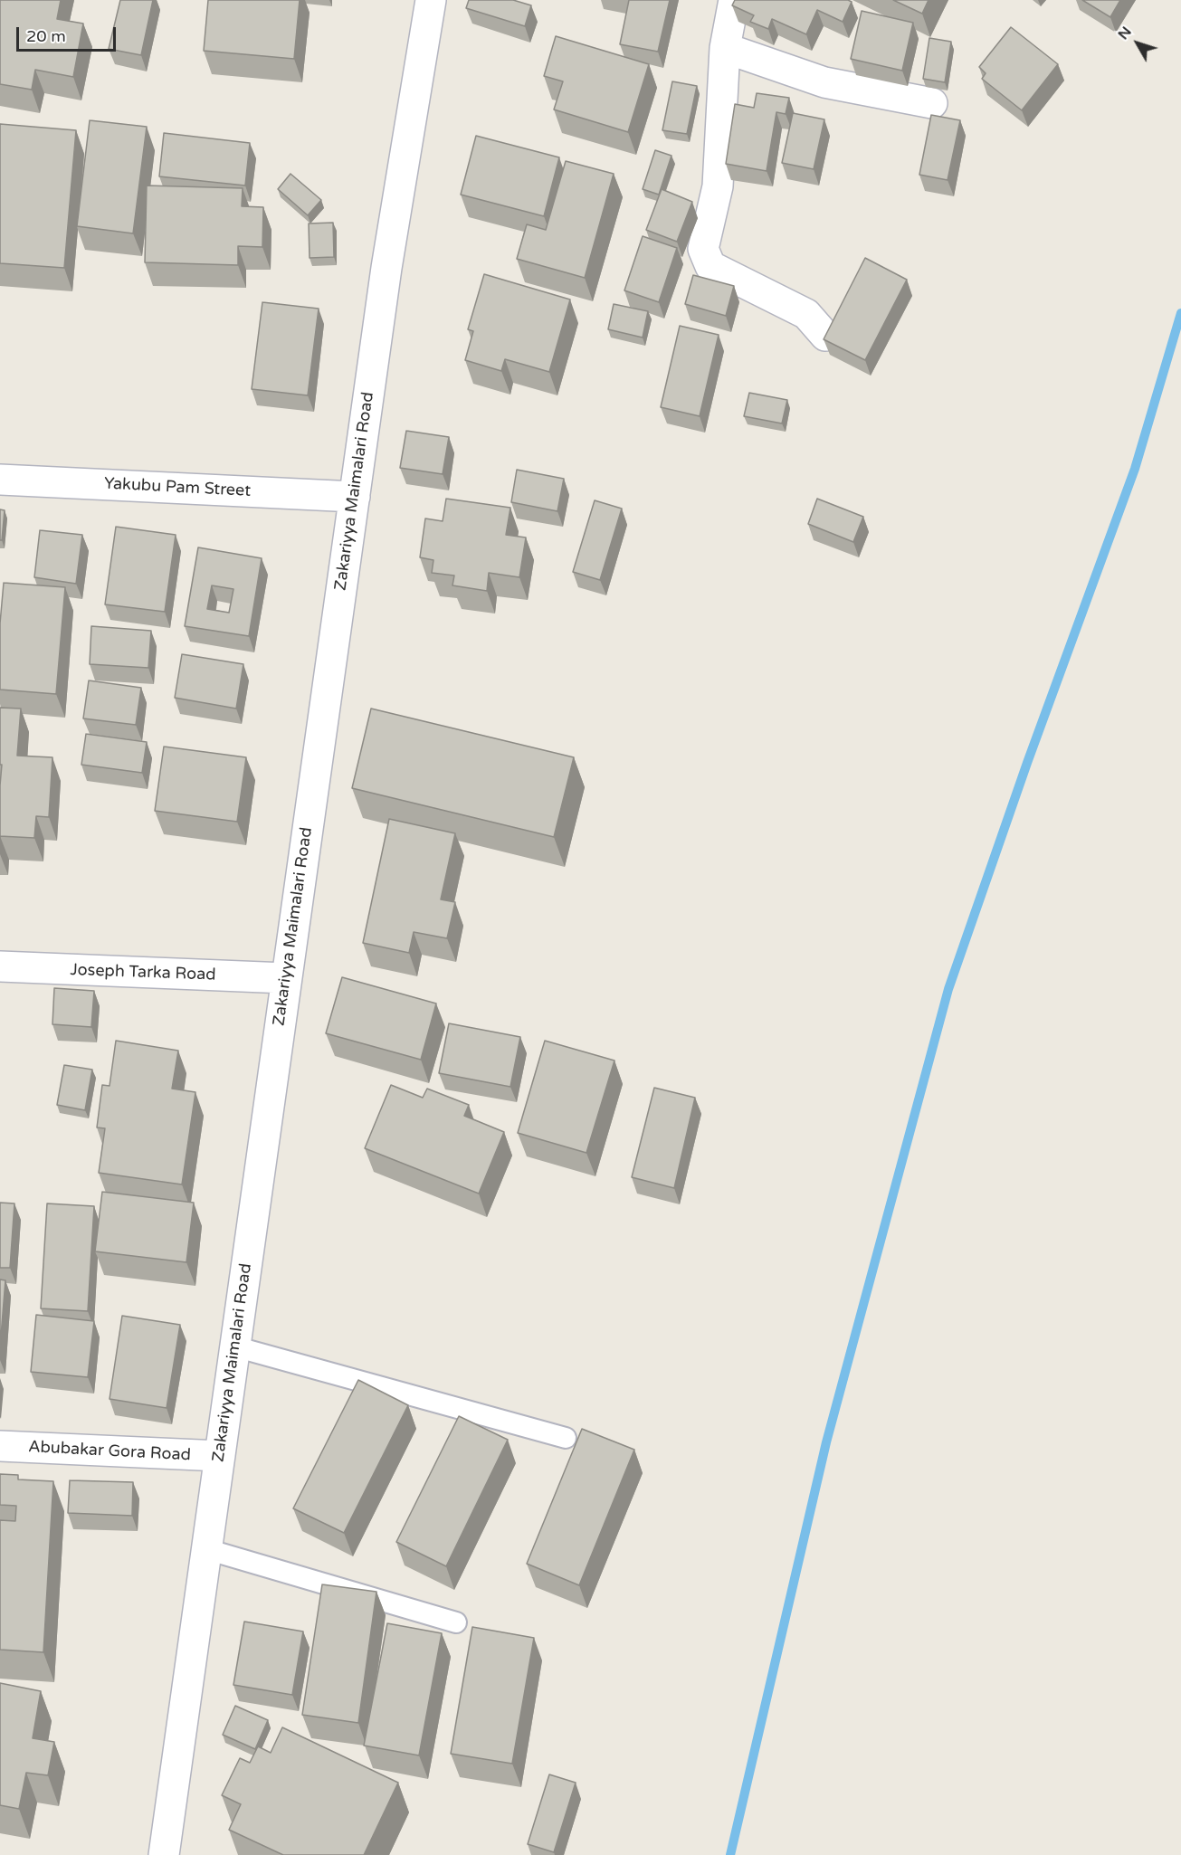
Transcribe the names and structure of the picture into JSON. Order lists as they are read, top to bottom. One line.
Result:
{"streets":{"street":["Yakubu Pam Street","Zakariyya Maimalari Road","Joseph Tarka Road","Abubakar Gora Road"]},"crossings":[["Yakubu Pam Street","Zakariyya Maimalari Road"],["Zakariyya Maimalari Road","Joseph Tarka Road"],["Zakariyya Maimalari Road","Abubakar Gora Road"]],"scale_bar":"20 m","north":"top left"}
